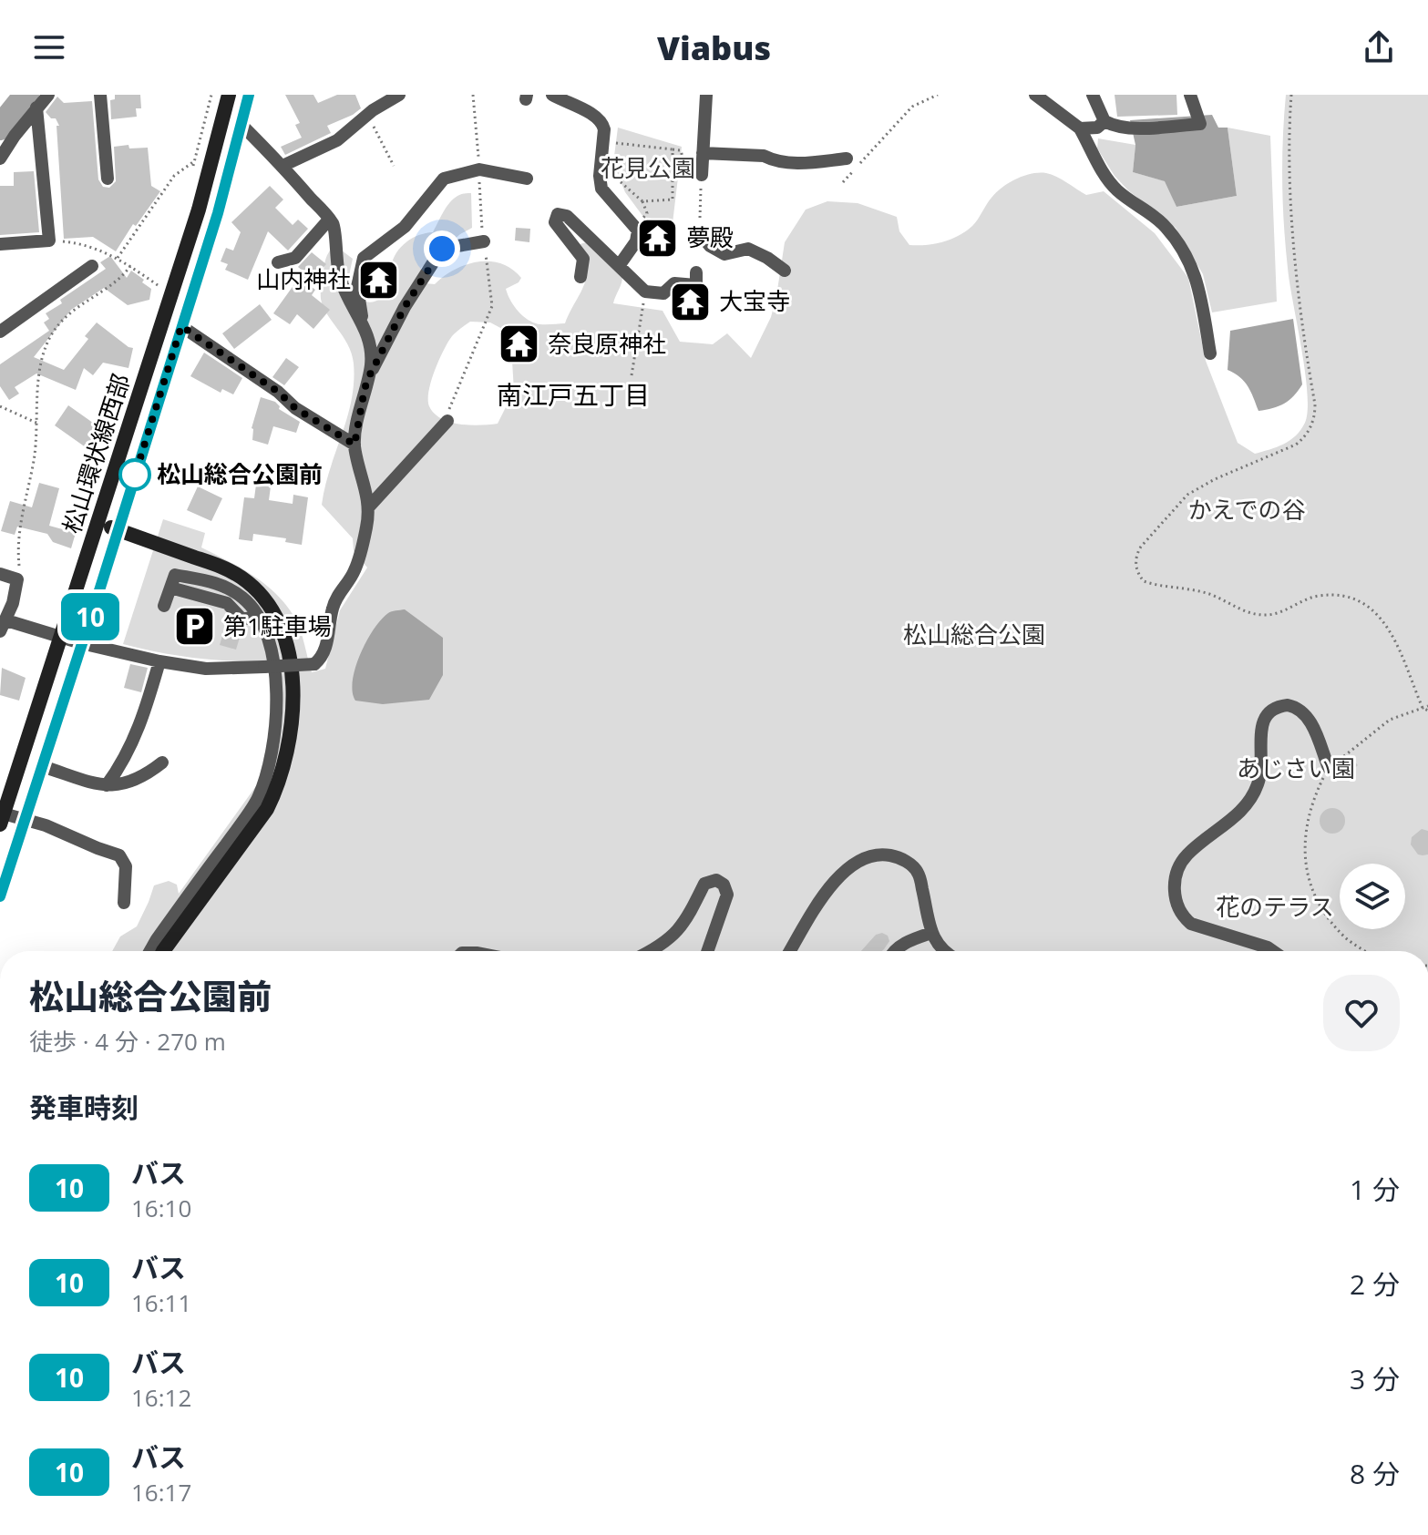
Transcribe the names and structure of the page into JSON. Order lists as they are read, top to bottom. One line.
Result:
{"streets":{"street":["松山環状線西部"]},"districts":["南江戸五丁目"],"parks":["花見公園","かえでの谷","松山総合公園","あじさい園","花のテラス"],"places":{"temple":["夢殿","山内神社","大宝寺","奈良原神社"],"other":["松山総合公園前"],"parking":["第1駐車場"]},"lines":["bus line 10"],"page":{"header":"Viabus","on_map":"10","heading":[["松山総合公園前","徒歩 · 4 分 · 270 m"],"発車時刻"],"list":[{"mark":"10","name":"バス","note":"16:10","value":"1 分"},{"mark":"10","name":"バス","note":"16:11","value":"2 分"},{"mark":"10","name":"バス","note":"16:12","value":"3 分"},{"mark":"10","name":"バス","note":"16:17","value":"8 分"}]}}
